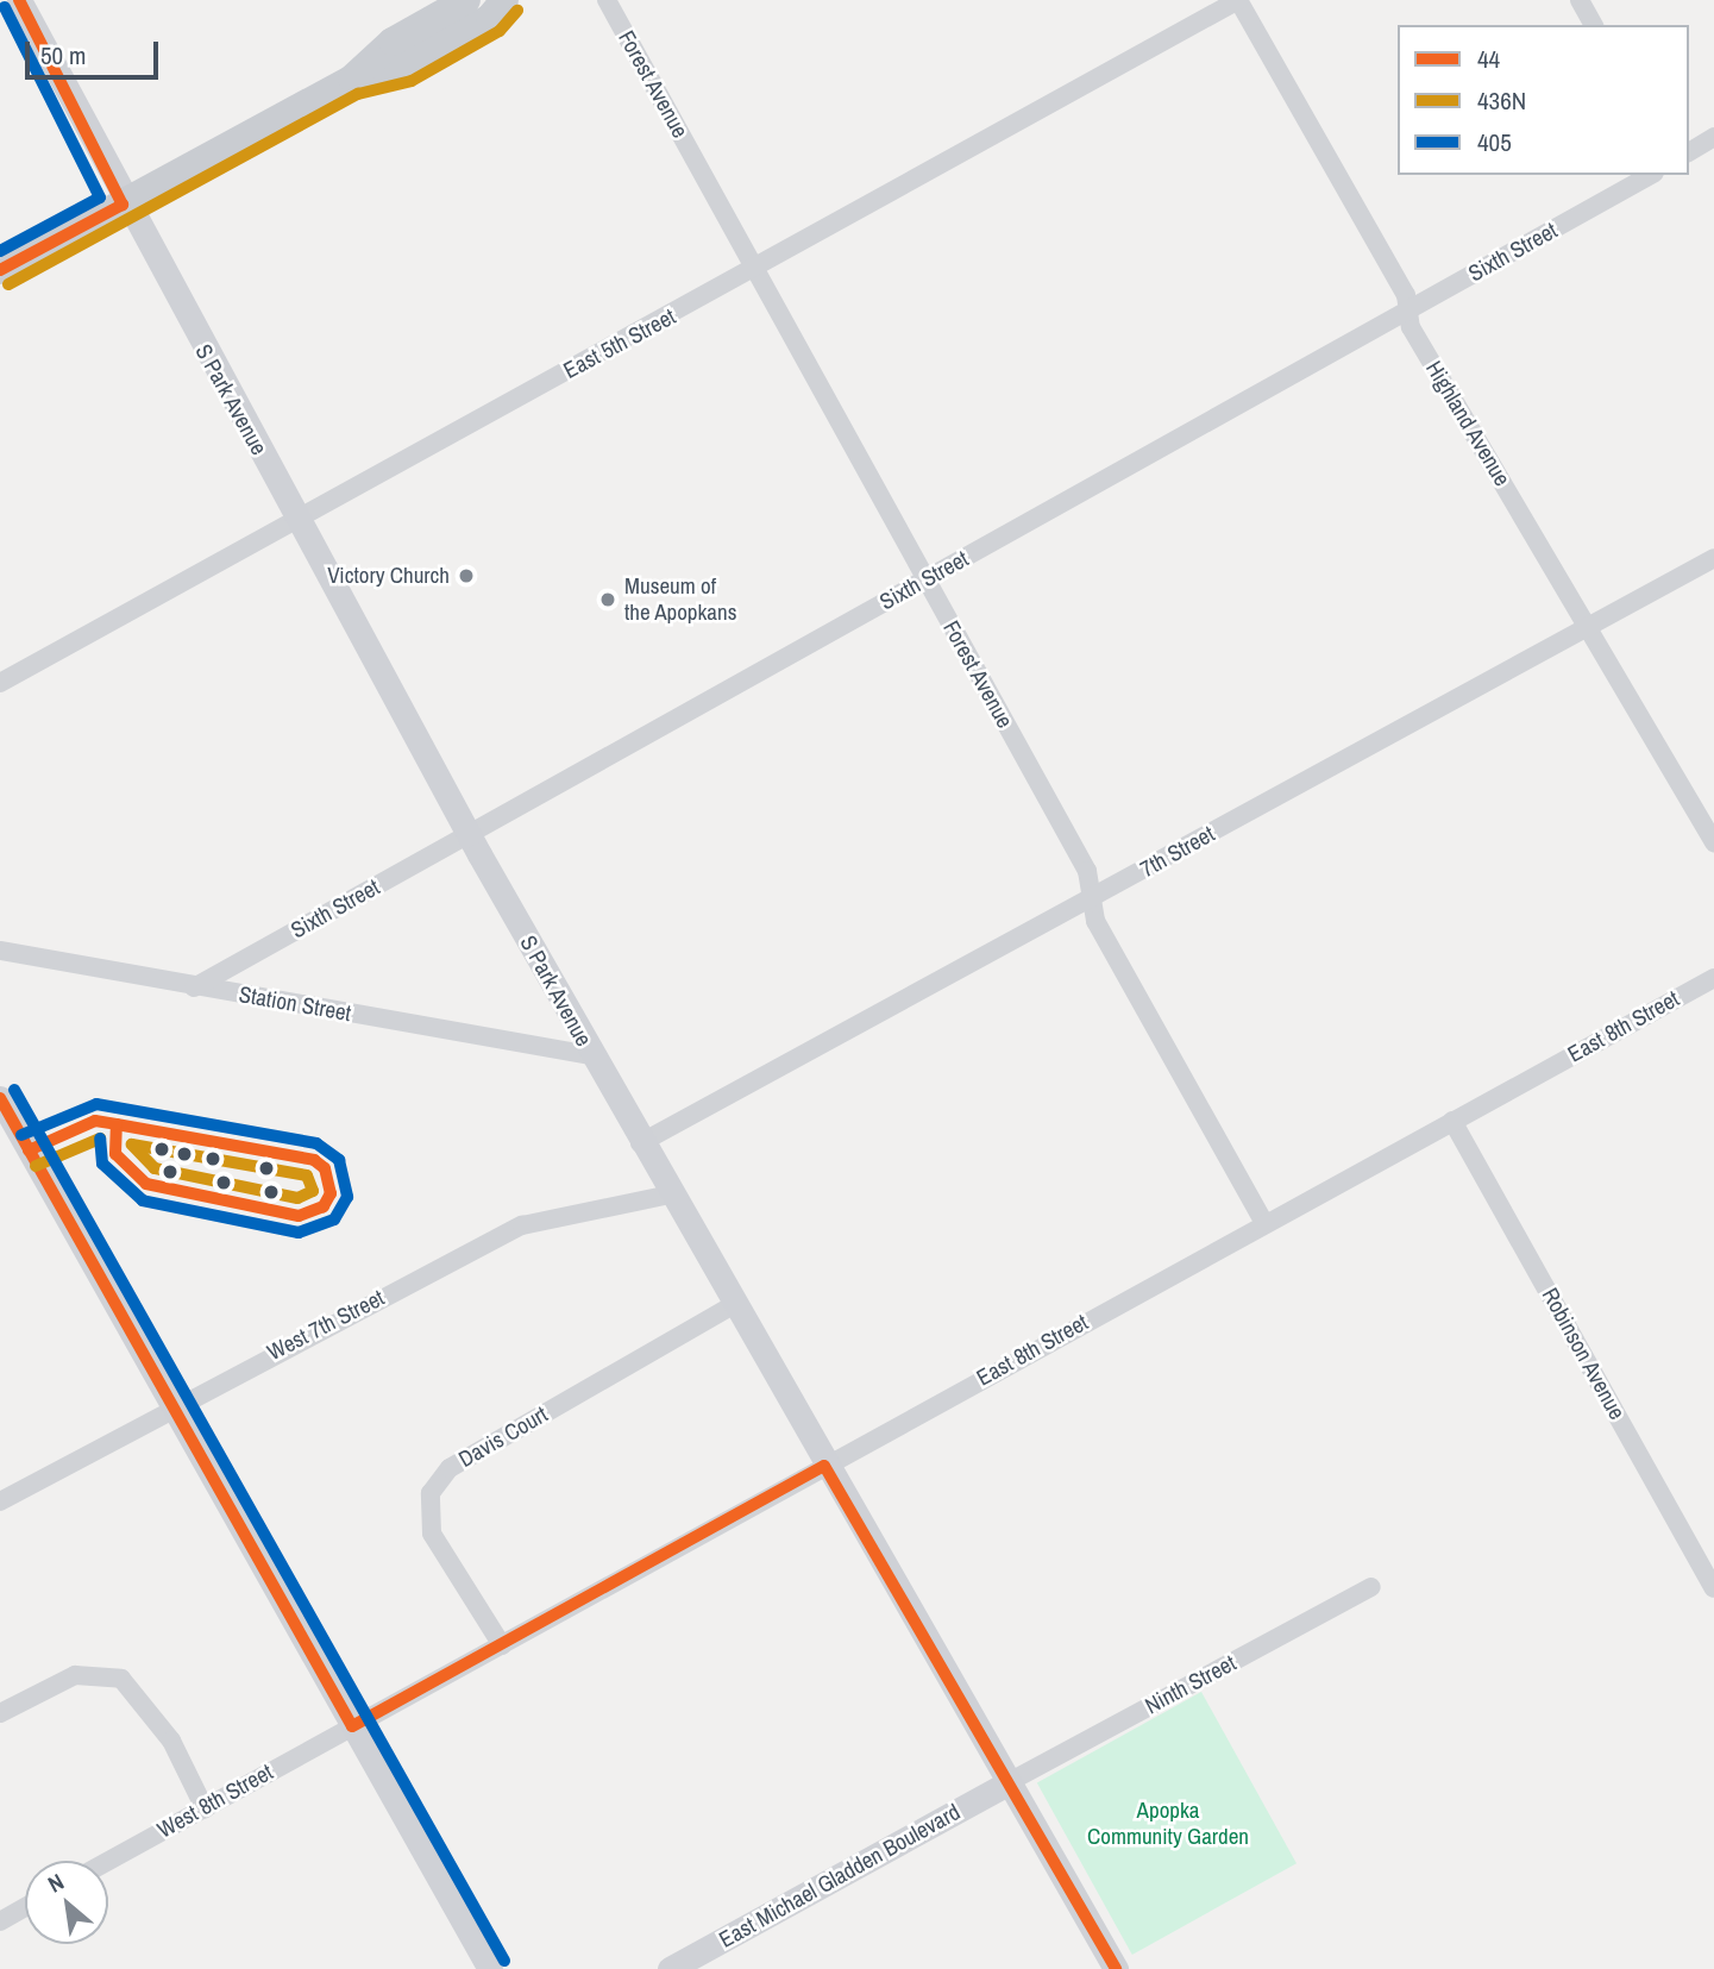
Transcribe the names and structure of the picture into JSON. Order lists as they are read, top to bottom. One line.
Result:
{"streets":{"main road":["S Park Avenue","East Michael Gladden Boulevard"],"street":["Forest Avenue","Sixth Street","East 5th Street","Highland Avenue","7th Street","Station Street","East 8th Street","West 7th Street","Robinson Avenue","Davis Court","Ninth Street","West 8th Street"]},"crossings":[["Forest Avenue","Sixth Street"],["Forest Avenue","East 5th Street"],["Forest Avenue","7th Street"],["Forest Avenue","East 8th Street"],["Sixth Street","S Park Avenue"],["Sixth Street","Highland Avenue"],["Sixth Street","Station Street"],["East 5th Street","S Park Avenue"],["East 5th Street","Highland Avenue"],["S Park Avenue","7th Street"],["S Park Avenue","Station Street"],["S Park Avenue","East 8th Street"],["S Park Avenue","West 7th Street"],["S Park Avenue","Davis Court"],["S Park Avenue","Ninth Street"],["S Park Avenue","East Michael Gladden Boulevard"],["Highland Avenue","7th Street"],["East 8th Street","Robinson Avenue"],["East 8th Street","Davis Court"],["East 8th Street","West 8th Street"],["Ninth Street","East Michael Gladden Boulevard"]],"parks":["Apopka Community Garden"],"places":["Victory Church","Museum of the Apopkans"],"lines":["transit line 44","transit line 405","transit line 436N"],"legend":["44","436N","405"],"scale_bar":"50 m","north":"top left"}
